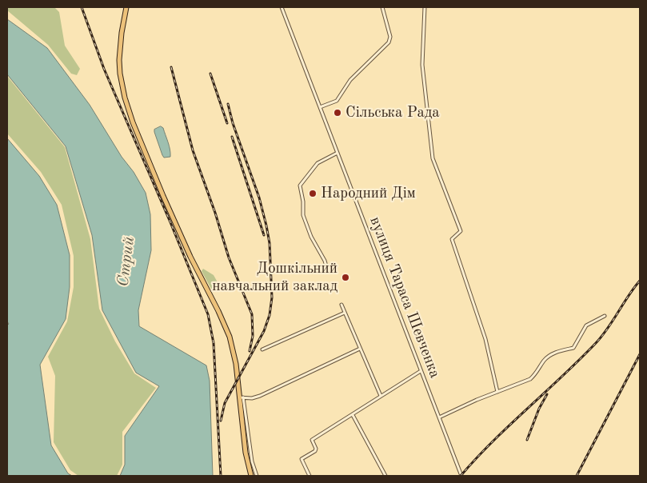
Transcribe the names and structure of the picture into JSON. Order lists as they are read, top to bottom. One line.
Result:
{"streets":{"street":["вулиця Тараса Шевченка"]},"water":["Стрий"],"places":["Сільська Рада","Народний Дім","Дошкільний навчальний заклад"]}
